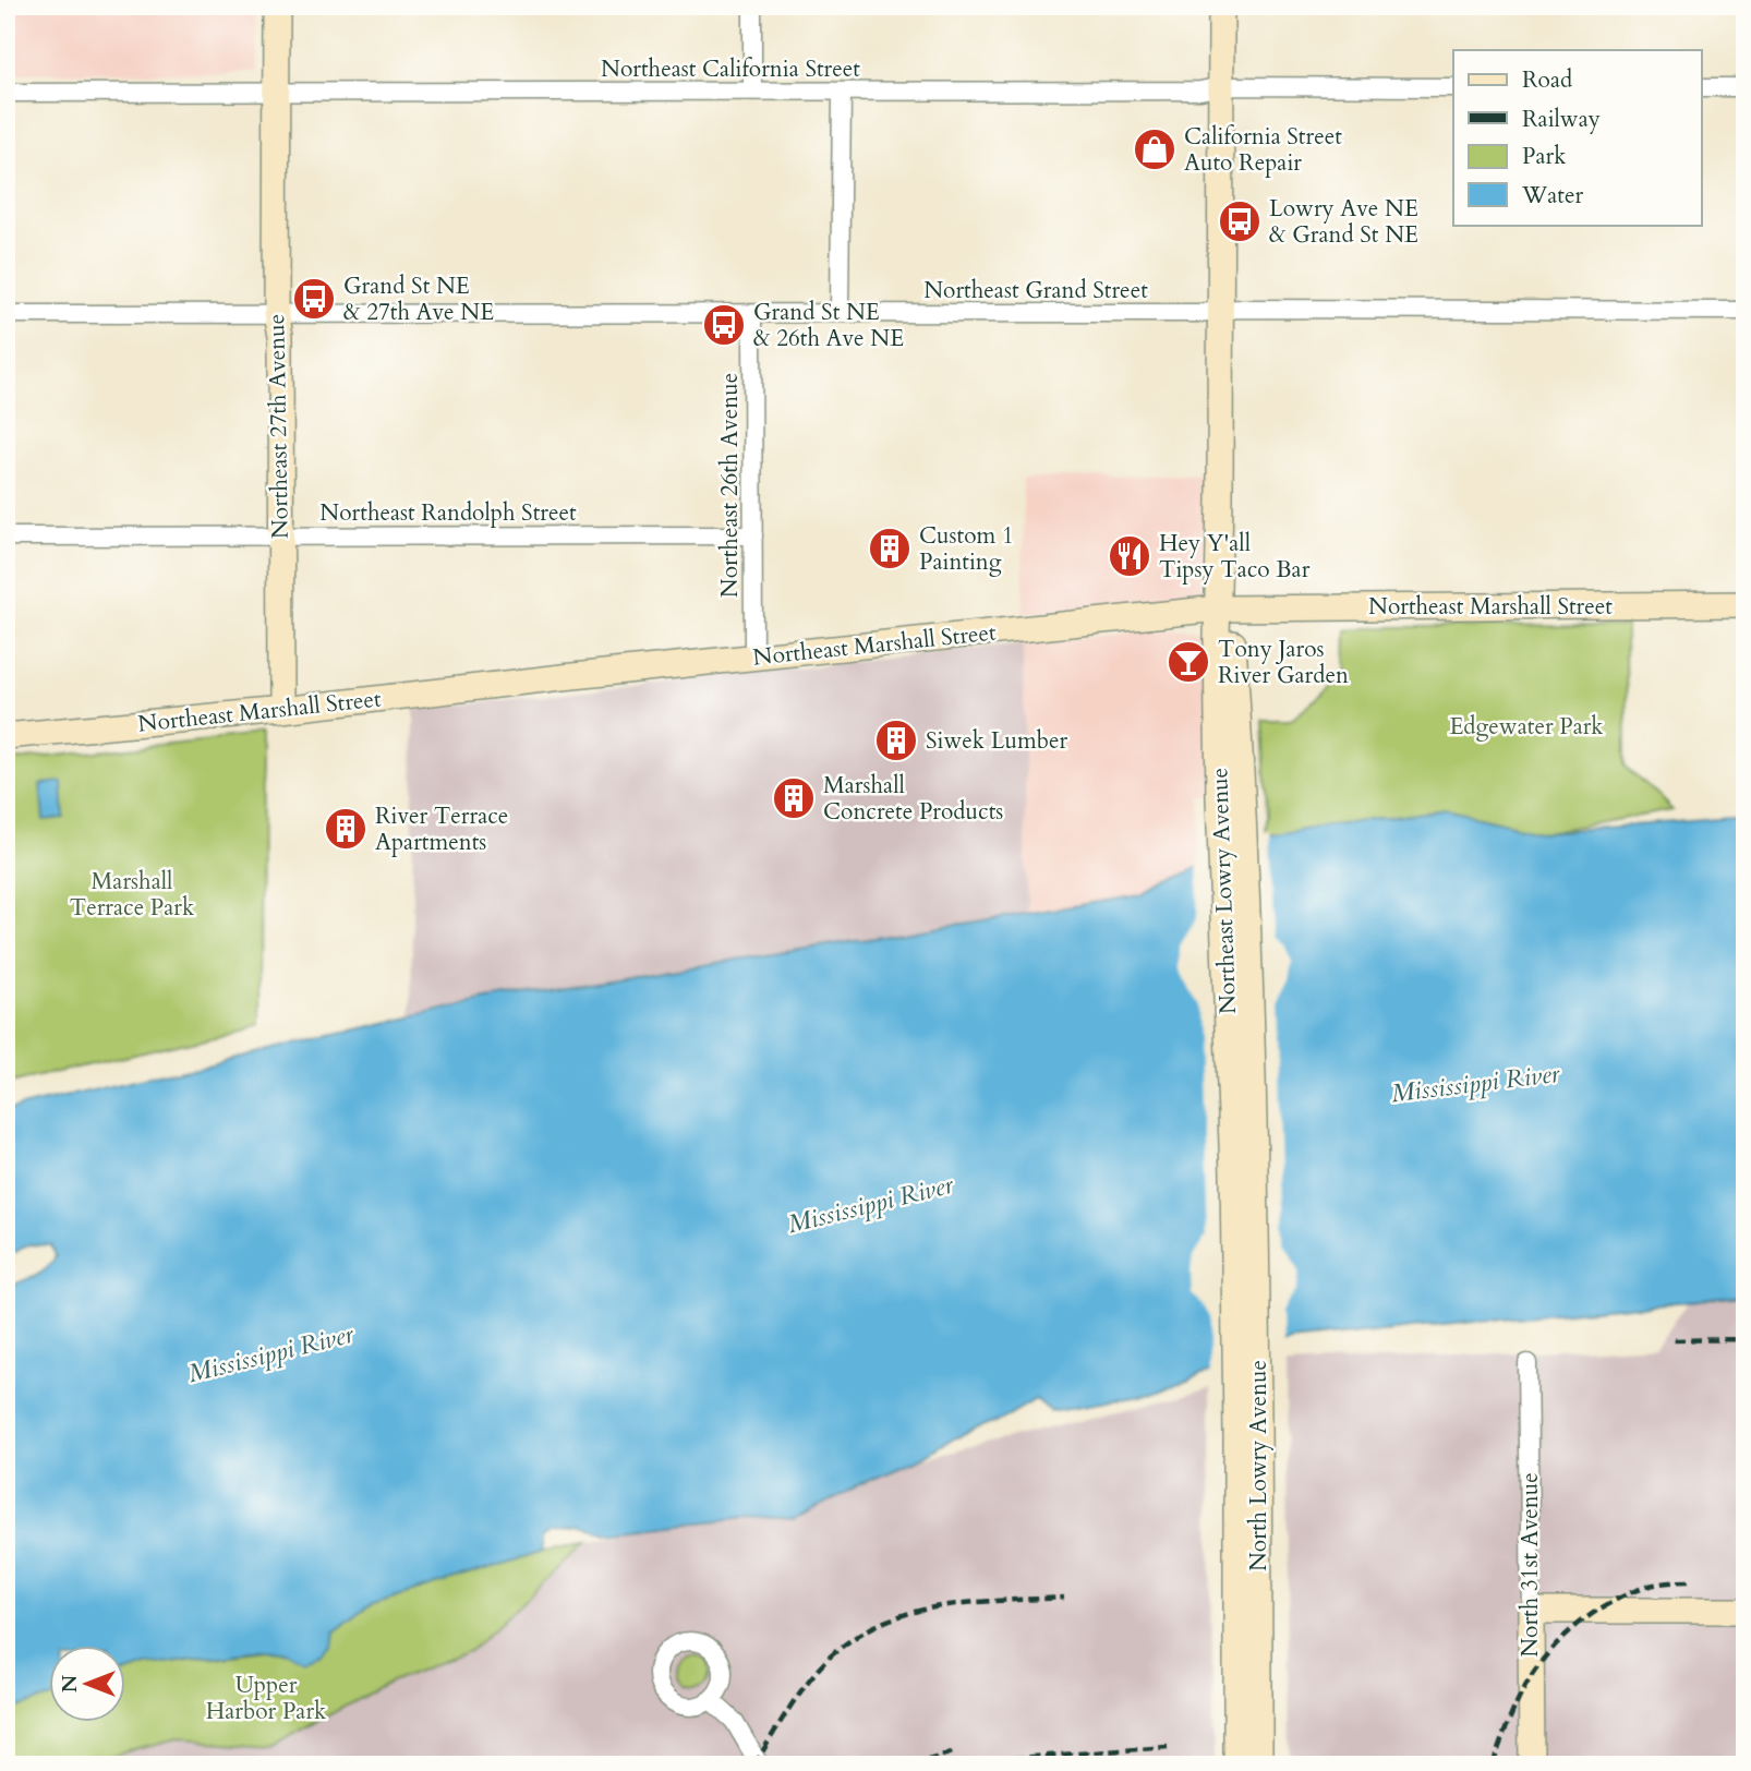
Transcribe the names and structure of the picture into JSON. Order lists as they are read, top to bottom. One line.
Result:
{"streets":{"street":["Northeast California Street","Northeast Grand Street","Northeast 27th Avenue","Northeast 26th Avenue","Northeast Randolph Street","Northeast Marshall Street","Northeast Lowry Avenue","North Lowry Avenue","North 31st Avenue"]},"crossings":[["Northeast California Street","Northeast 27th Avenue"],["Northeast California Street","Northeast Lowry Avenue"],["Northeast Grand Street","Northeast 27th Avenue"],["Northeast Grand Street","Northeast 26th Avenue"],["Northeast Grand Street","Northeast Lowry Avenue"],["Northeast 27th Avenue","Northeast Randolph Street"],["Northeast 27th Avenue","Northeast Marshall Street"],["Northeast 26th Avenue","Northeast Randolph Street"],["Northeast 26th Avenue","Northeast Marshall Street"],["Northeast Marshall Street","Northeast Lowry Avenue"],["Northeast Lowry Avenue","North Lowry Avenue"]],"water":["Mississippi River"],"parks":["Edgewater Park","Marshall Terrace Park","Upper Harbor Park"],"places":{"shop":["California Street Auto Repair"],"bus stop":["Lowry Ave NE & Grand St NE","Grand St NE & 27th Ave NE","Grand St NE & 26th Ave NE"],"building":["Custom 1 Painting","Siwek Lumber","Marshall Concrete Products","River Terrace Apartments"],"restaurant":["Hey Y'all Tipsy Taco Bar"],"bar":["Tony Jaros River Garden"]},"legend":["Road","Railway","Park","Water"],"north":"left"}
